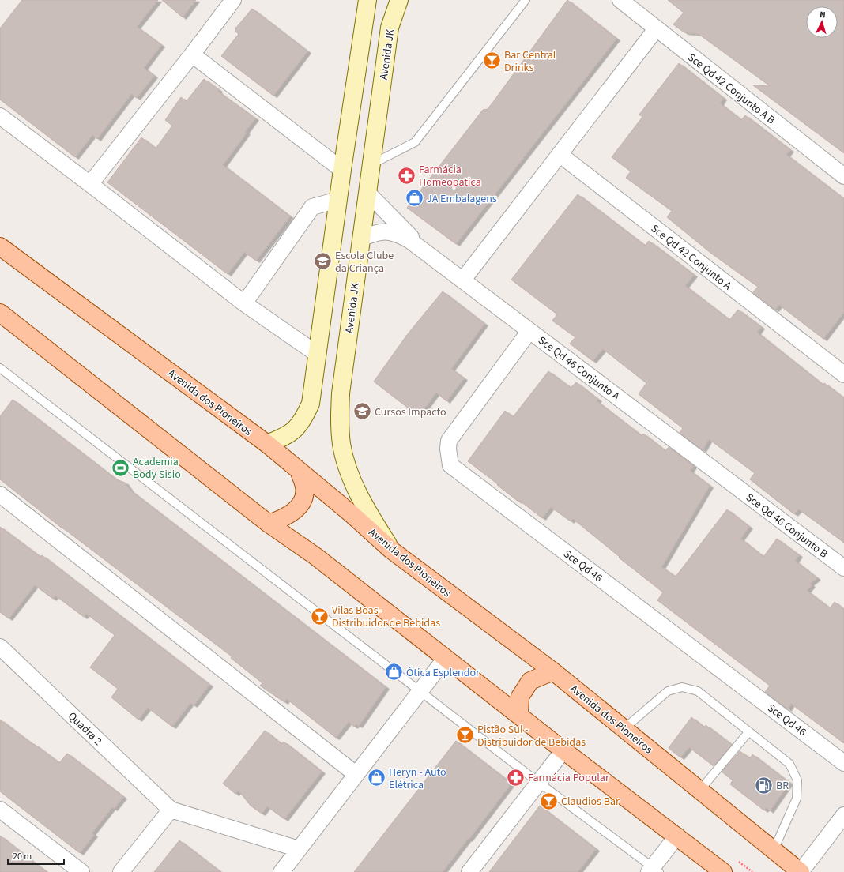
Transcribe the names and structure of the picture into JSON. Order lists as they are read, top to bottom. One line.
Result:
{"streets":{"main road":["Avenida JK","Avenida dos Pioneiros"],"street":["Sce Qd 42 Conjunto A B","Sce Qd 42 Conjunto A","Sce Qd 46 Conjunto A","Sce Qd 46 Conjunto B","Sce Qd 46","Quadra 2"]},"crossings":[["Avenida JK","Sce Qd 46 Conjunto A"],["Avenida JK","Avenida dos Pioneiros"],["Sce Qd 46 Conjunto A","Sce Qd 46 Conjunto B"],["Sce Qd 46 Conjunto A","Sce Qd 46"]],"places":{"bar":["Bar Central Drinks","Vilas Boas- Distribuidor de Bebidas","Pistão Sul - Distribuidor de Bebidas","Claudios Bar"],"pharmacy":["Farmácia Homeopatica","Farmácia Popular"],"shop":["JA Embalagens","Ótica Esplendor","Heryn - Auto Elétrica"],"school or university":["Escola Clube da Criança","Cursos Impacto"],"sports":["Academia Body Sisio"],"fuel station":["BR"]},"scale_bar":"20 m","north":"top"}
